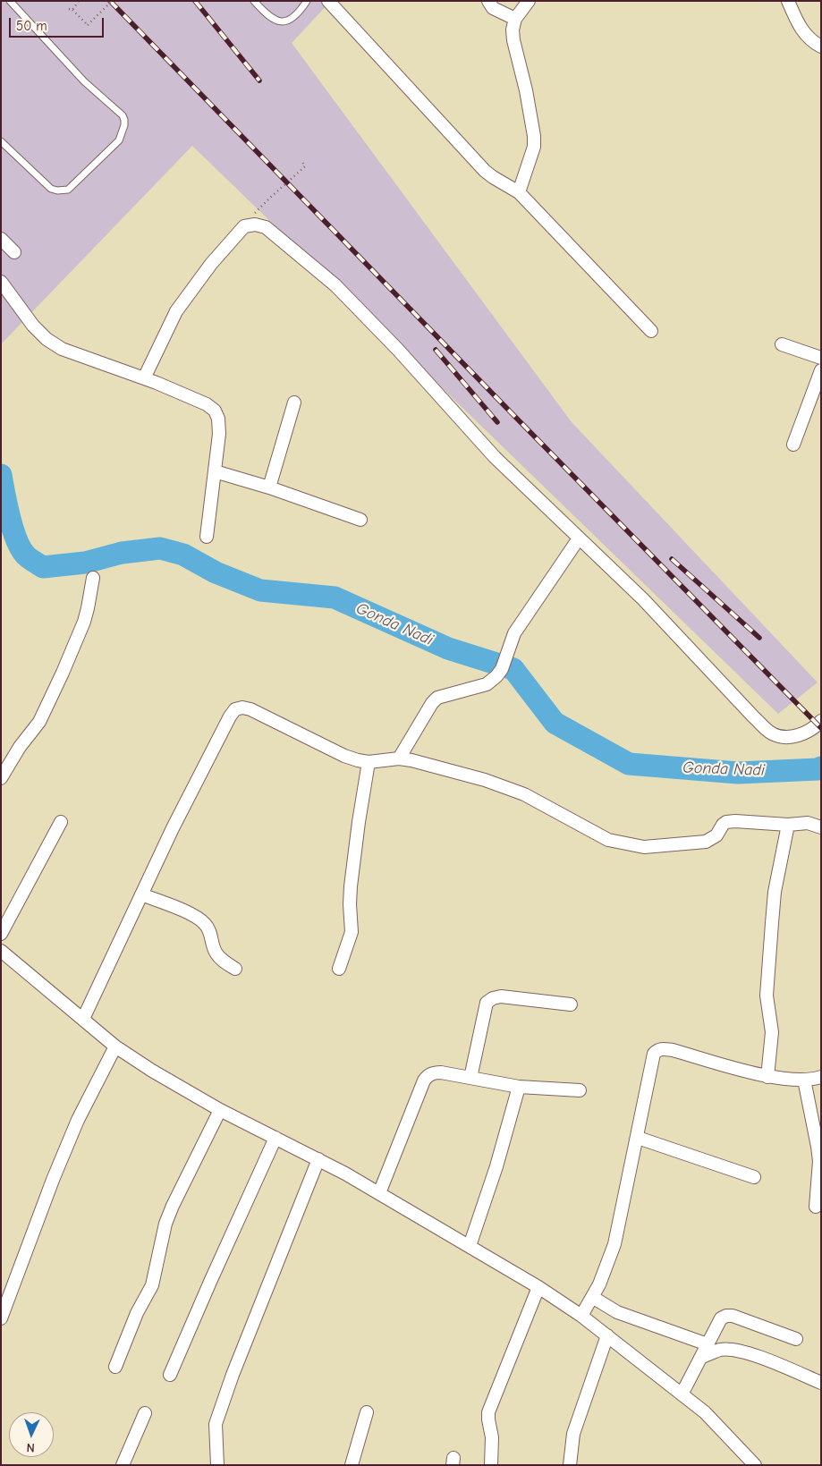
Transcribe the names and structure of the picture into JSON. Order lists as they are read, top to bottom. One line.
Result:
{"water":["Gonda Nadi"],"scale_bar":"50 m","north":"bottom"}
